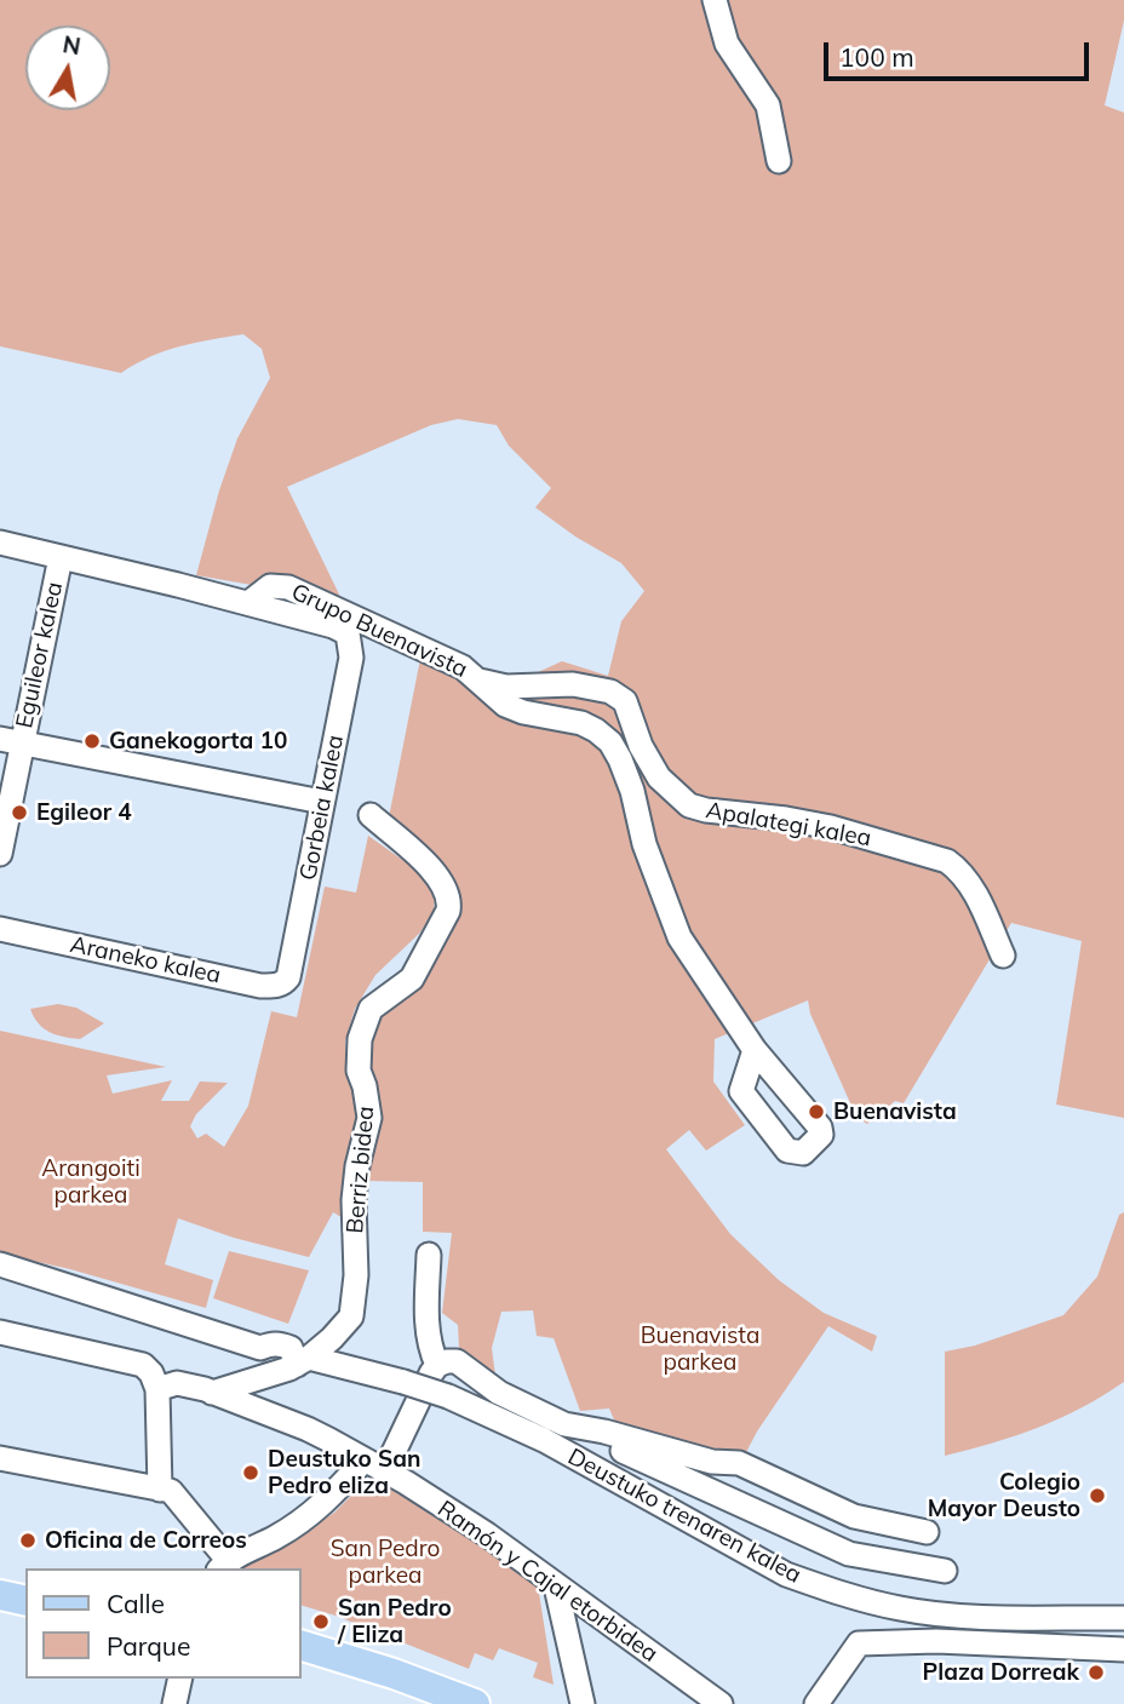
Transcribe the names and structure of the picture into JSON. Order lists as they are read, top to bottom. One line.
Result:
{"streets":{"street":["Grupo Buenavista","Eguileor kalea","Gorbeia kalea","Apalategi kalea","Araneko kalea","Berriz bidea","Deustuko trenaren kalea","Ramón y Cajal etorbidea"]},"crossings":[["Grupo Buenavista","Gorbeia kalea"],["Grupo Buenavista","Apalategi kalea"],["Gorbeia kalea","Araneko kalea"],["Berriz bidea","Deustuko trenaren kalea"]],"parks":["Arangoiti parkea","Buenavista parkea","San Pedro parkea"],"places":["Ganekogorta 10","Egileor 4","Buenavista","Deustuko San Pedro eliza","Colegio Mayor Deusto","Oficina de Correos","San Pedro / Eliza","Plaza Dorreak"],"legend":["Calle","Parque"],"scale_bar":"100 m","north":"top"}
